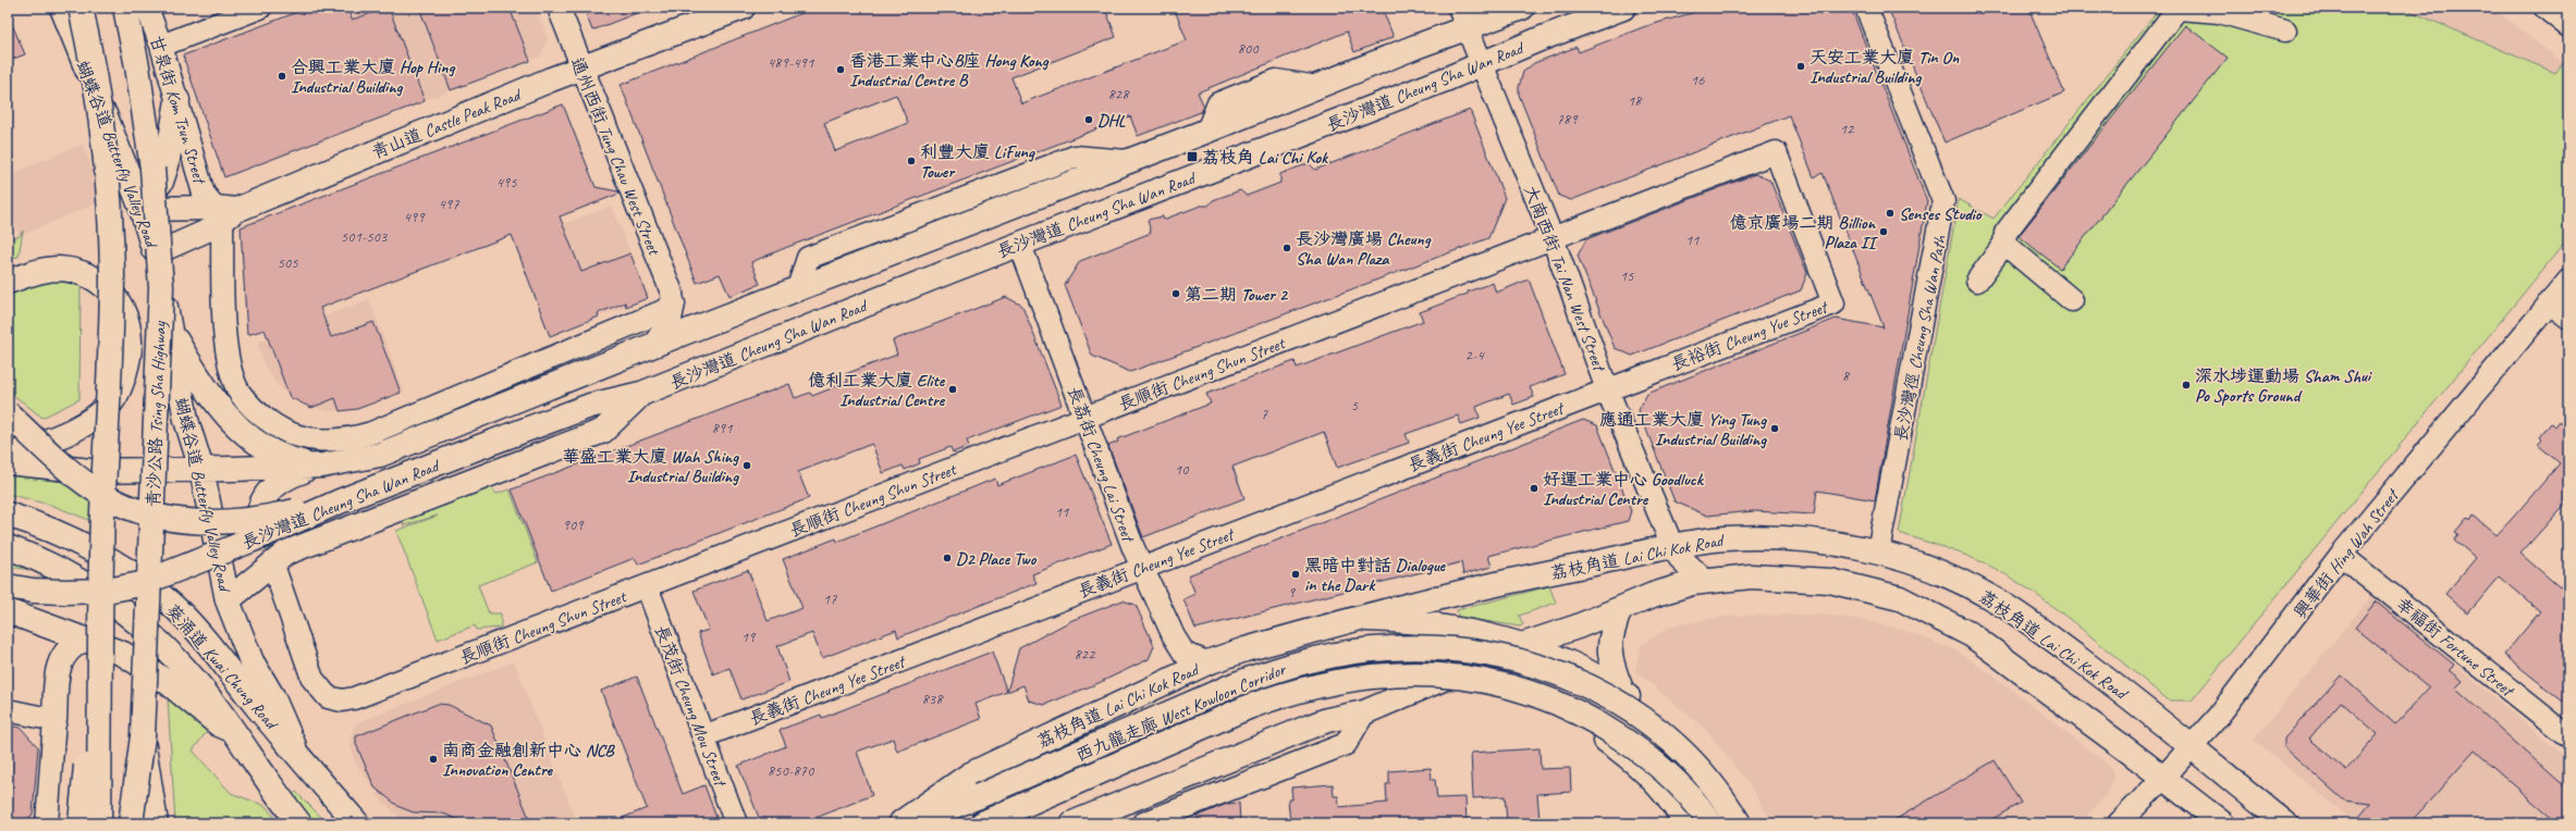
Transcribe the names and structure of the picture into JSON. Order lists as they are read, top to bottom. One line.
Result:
{"streets":{"main road":["長沙灣道 Cheung Sha Wan Road","青山道 Castle Peak Road","蝴蝶谷道 Butterfly Valley Road","青沙公路 Tsing Sha Highway","荔枝角道 Lai Chi Kok Road","葵涌道 Kwai Chung Road","西九龍走廊 West Kowloon Corridor"],"street":["甘泉街 Kom Tsun Street","通州西街 Tung Chau West Street","大南西街 Tai Nan West Street","長裕街 Cheung Yue Street","長沙灣徑 Cheung Sha Wan Path","長順街 Cheung Shun Street","長義街 Cheung Yee Street","長荔街 Cheung Lai Street","興華街 Hing Wah Street","幸福街 Fortune Street","長茂街 Cheung Mou Street"]},"crossings":[["長沙灣道 Cheung Sha Wan Road","蝴蝶谷道 Butterfly Valley Road"],["長沙灣道 Cheung Sha Wan Road","大南西街 Tai Nan West Street"],["長沙灣道 Cheung Sha Wan Road","長順街 Cheung Shun Street"],["長沙灣道 Cheung Sha Wan Road","長荔街 Cheung Lai Street"],["甘泉街 Kom Tsun Street","青山道 Castle Peak Road"],["青山道 Castle Peak Road","蝴蝶谷道 Butterfly Valley Road"],["青山道 Castle Peak Road","通州西街 Tung Chau West Street"],["蝴蝶谷道 Butterfly Valley Road","葵涌道 Kwai Chung Road"],["大南西街 Tai Nan West Street","長裕街 Cheung Yue Street"],["大南西街 Tai Nan West Street","長順街 Cheung Shun Street"],["大南西街 Tai Nan West Street","長義街 Cheung Yee Street"],["大南西街 Tai Nan West Street","荔枝角道 Lai Chi Kok Road"],["長裕街 Cheung Yue Street","長順街 Cheung Shun Street"],["長裕街 Cheung Yue Street","長義街 Cheung Yee Street"],["長沙灣徑 Cheung Sha Wan Path","荔枝角道 Lai Chi Kok Road"],["長順街 Cheung Shun Street","長荔街 Cheung Lai Street"],["長順街 Cheung Shun Street","長茂街 Cheung Mou Street"],["長義街 Cheung Yee Street","長荔街 Cheung Lai Street"],["長義街 Cheung Yee Street","長茂街 Cheung Mou Street"],["長荔街 Cheung Lai Street","荔枝角道 Lai Chi Kok Road"],["興華街 Hing Wah Street","荔枝角道 Lai Chi Kok Road"],["興華街 Hing Wah Street","幸福街 Fortune Street"]],"places":{"other":["天安工業大廈 Tin On Industrial Building","香港工業中心B座 Hong Kong Industrial Centre B","合興工業大廈 Hop Hing Industrial Building","DHL","利豐大廈 LiFung Tower","Senses Studio","億京廣場二期 Billion Plaza II","長沙灣廣場 Cheung Sha Wan Plaza","第二期 Tower 2","深水埗運動場 Sham Shui Po Sports Ground","億利工業大廈 Elite Industrial Centre","應通工業大廈 Ying Tung Industrial Building","華盛工業大廈 Wah Shing Industrial Building","好運工業中心 Goodluck Industrial Centre","D2 Place Two","黑暗中對話 Dialogue in the Dark","南商金融創新中心 NCB Innovation Centre"],"transit":["荔枝角 Lai Chi Kok"]},"house_numbers":["800","489-491","16","828","18","789","12","495","497","499","501-503","11","505","15","2-4","8","5","7","891","10","11","909","9","17","19","822","838","850-870"]}
